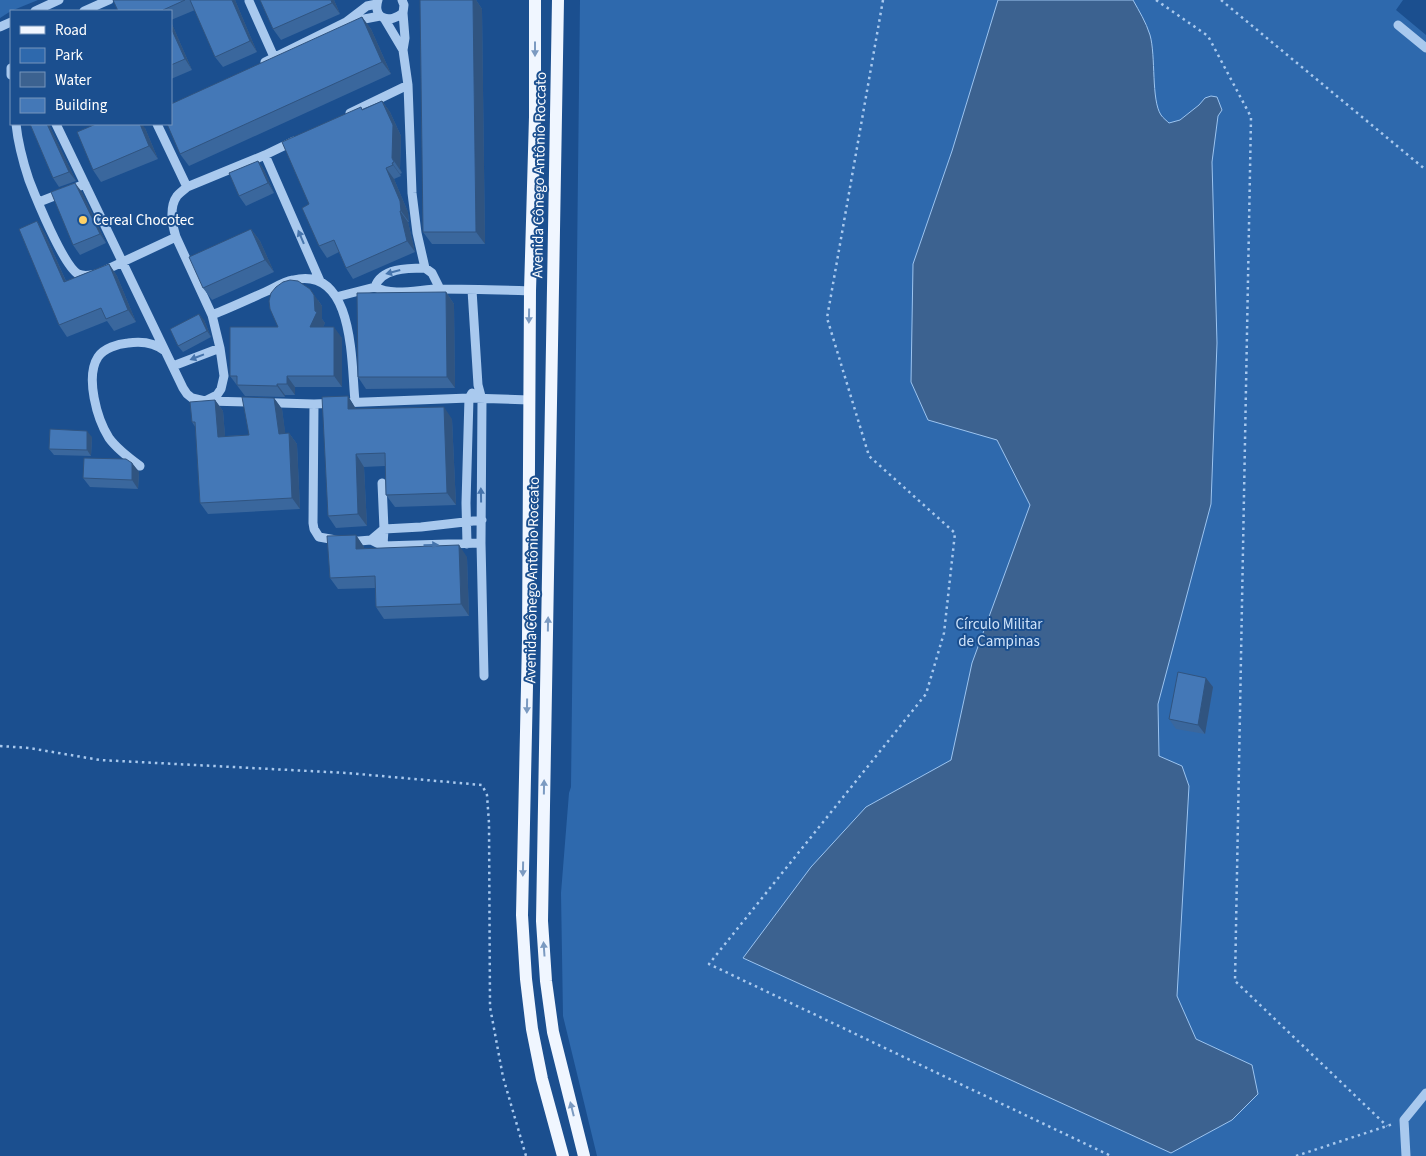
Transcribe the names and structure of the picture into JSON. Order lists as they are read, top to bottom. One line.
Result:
{"streets":{"main road":["Avenida Cônego Antônio Roccato"]},"parks":["Círculo Militar de Campinas"],"places":["Cereal Chocotec"],"legend":["Road","Park","Water","Building"]}
